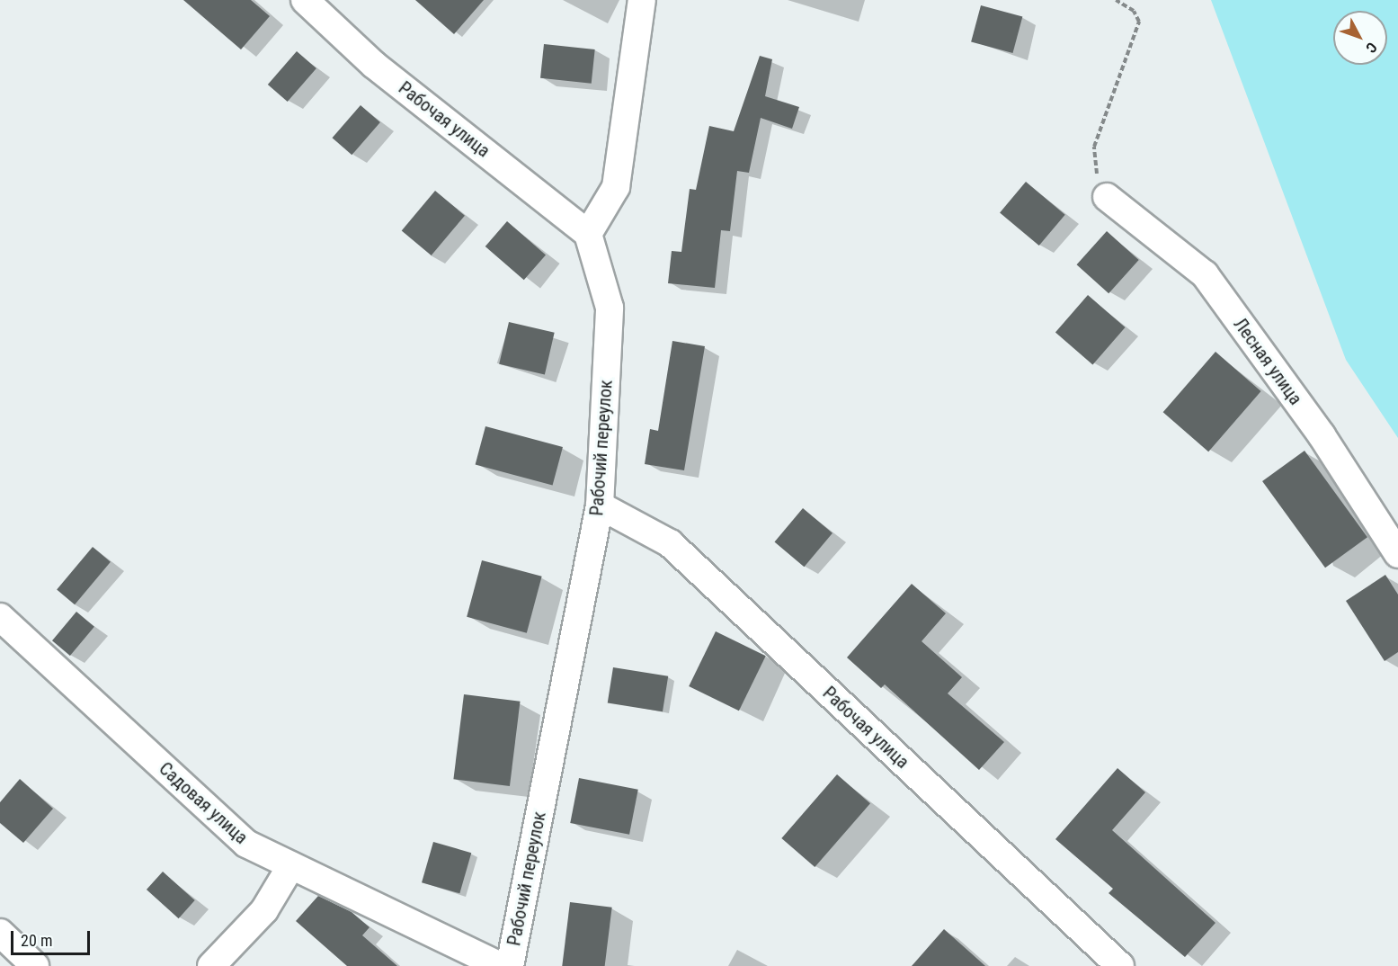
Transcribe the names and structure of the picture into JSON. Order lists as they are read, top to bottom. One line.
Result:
{"streets":{"street":["Рабочая улица","Лесная улица","Рабочий переулок","Садовая улица"]},"crossings":[["Рабочая улица","Рабочий переулок"]],"scale_bar":"20 m","north":"bottom right"}
